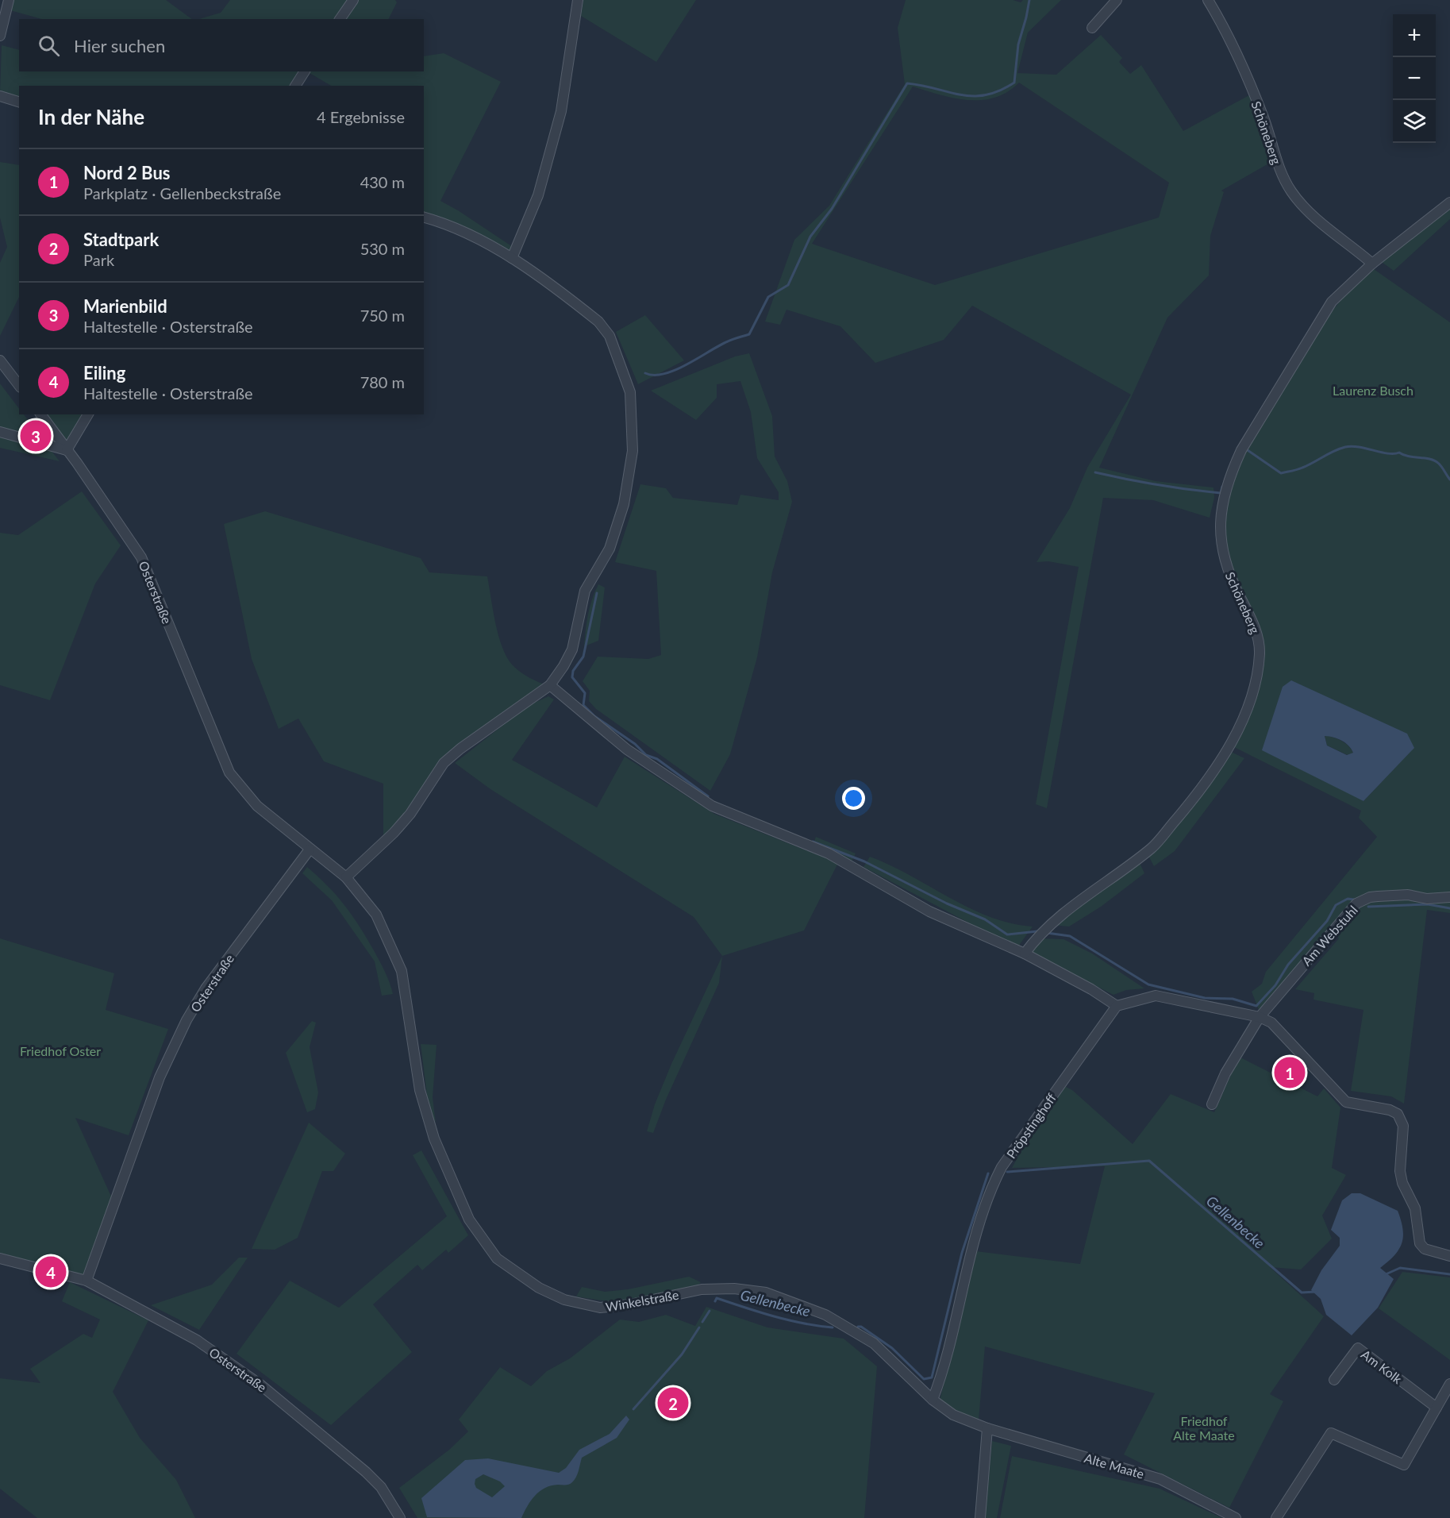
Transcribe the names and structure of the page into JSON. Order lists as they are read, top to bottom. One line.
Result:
{"streets":{"street":["Schöneberg","Osterstraße","Am Webstuhl","Pröpstinghoff","Winkelstraße","Am Kolk","Alte Maate"]},"crossings":[["Osterstraße","Winkelstraße"],["Pröpstinghoff","Winkelstraße"],["Winkelstraße","Alte Maate"]],"water":["Gellenbecke"],"parks":["Laurenz Busch","Friedhof Oster","Friedhof Alte Maate"],"page":{"map_buttons":["+","−"],"search":"Hier suchen","heading":["In der Nähe","4 Ergebnisse"],"list":[{"mark":"1","name":"Nord 2 Bus","note":"Parkplatz · Gellenbeckstraße","value":"430 m"},{"mark":"2","name":"Stadtpark","note":"Park","value":"530 m"},{"mark":"3","name":"Marienbild","note":"Haltestelle · Osterstraße","value":"750 m"},{"mark":"4","name":"Eiling","note":"Haltestelle · Osterstraße","value":"780 m"}],"pins":["3","1","4","2"]}}
